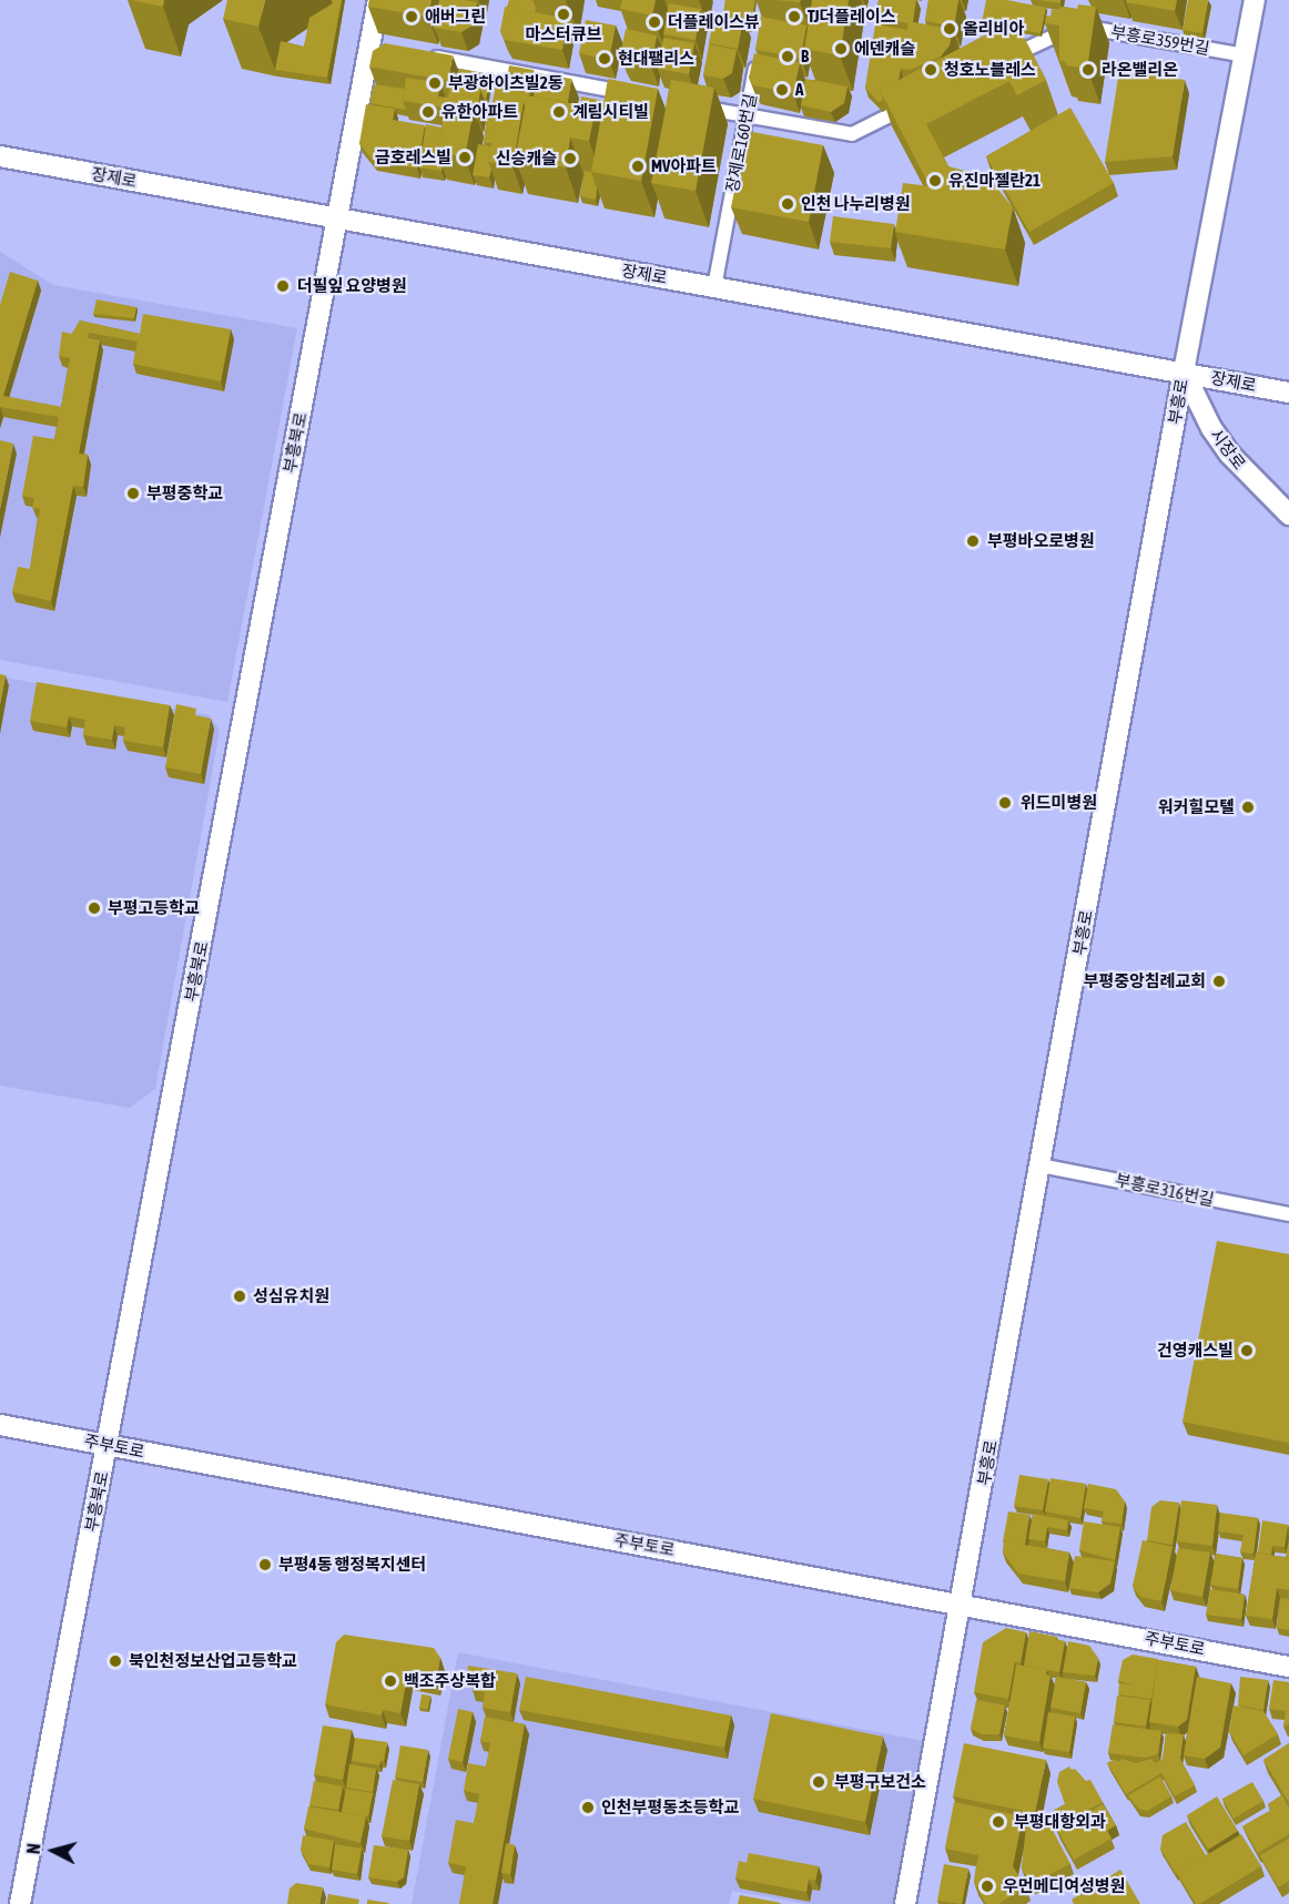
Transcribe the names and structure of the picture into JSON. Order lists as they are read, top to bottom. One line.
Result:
{"streets":{"main road":["장제로","부흥로","부흥북로","시장로","주부토로"],"street":["부흥로359번길","장제로160번길","부흥로316번길"]},"crossings":[["부흥로359번길","부흥로"],["장제로160번길","장제로"],["장제로","부흥로"],["장제로","부흥북로"],["장제로","시장로"],["부흥로","시장로"],["부흥로","부흥로316번길"],["부흥로","주부토로"],["부흥북로","주부토로"]],"places":["마스터큐브","애버그린","TJ더플레이스","더플레이스뷰","올리비아","에덴캐슬","B","현대팰리스","청호노블레스","라온밸리온","부광하이츠빌2동","A","유한아파트","계림시티빌","금호레스빌","신승캐슬","MV아파트","유진마젤란21","인천 나누리병원","더필잎 요양병원","부평중학교","부평바오로병원","위드미병원","워커힐모텔","부평고등학교","부평중앙침례교회","성심유치원","건영캐스빌","부평4동 행정복지센터","북인천정보산업고등학교","백조주상복합","부평구보건소","인천부평동초등학교","부평대항외과","우먼메디여성병원"],"north":"left"}
